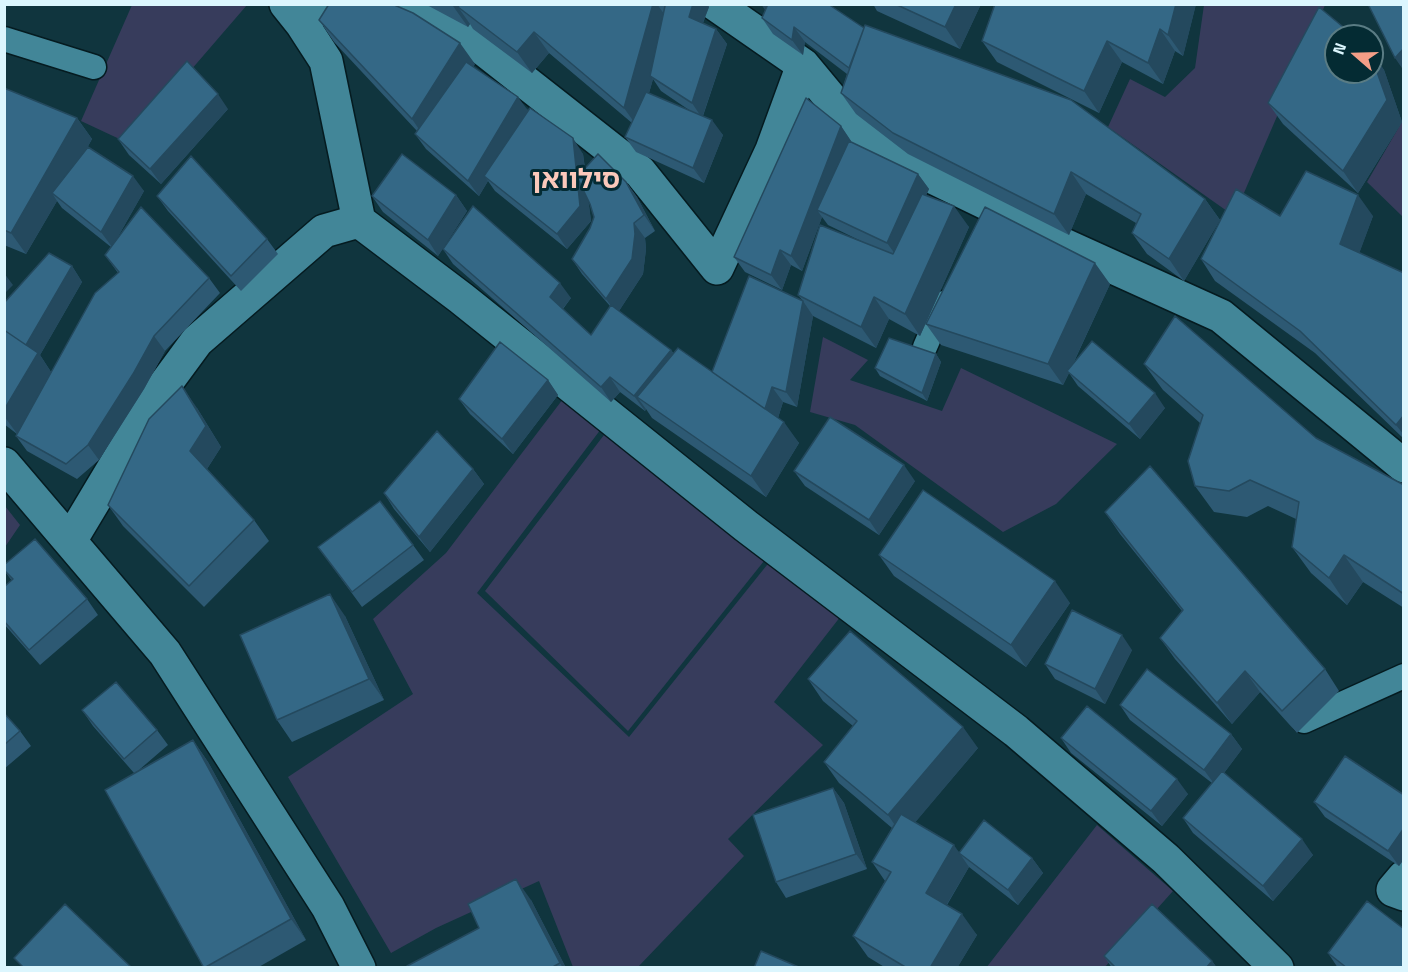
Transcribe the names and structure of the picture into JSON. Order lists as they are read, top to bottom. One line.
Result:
{"districts":["סילוואן"],"north":"left"}
